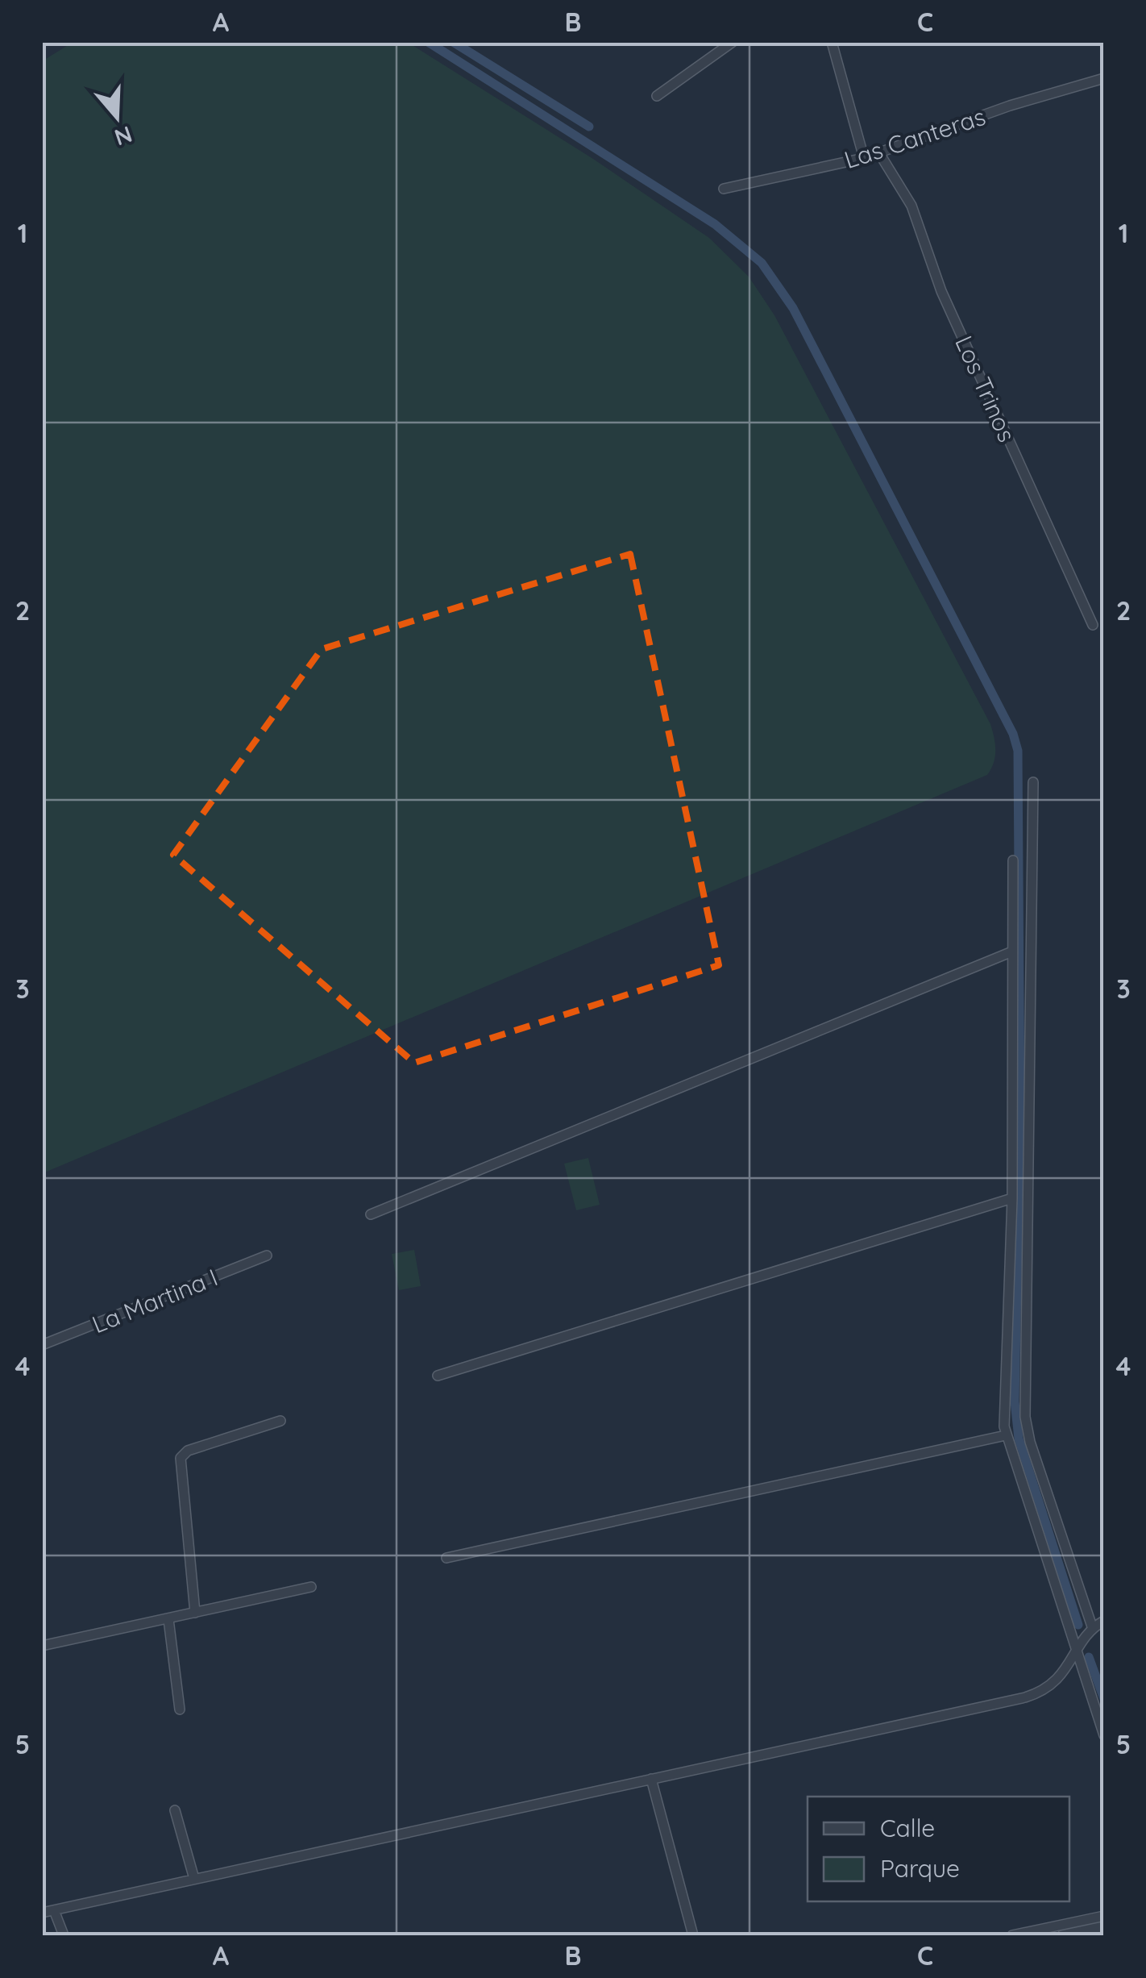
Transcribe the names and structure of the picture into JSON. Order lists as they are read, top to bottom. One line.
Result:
{"streets":{"street":["Las Canteras","Los Trinos","La Martina I"]},"crossings":[["Las Canteras","Los Trinos"]],"legend":["Calle","Parque"],"north":"bottom","grid":{"columns":["A","B","C"],"rows":["1","2","3","4","5"]}}
